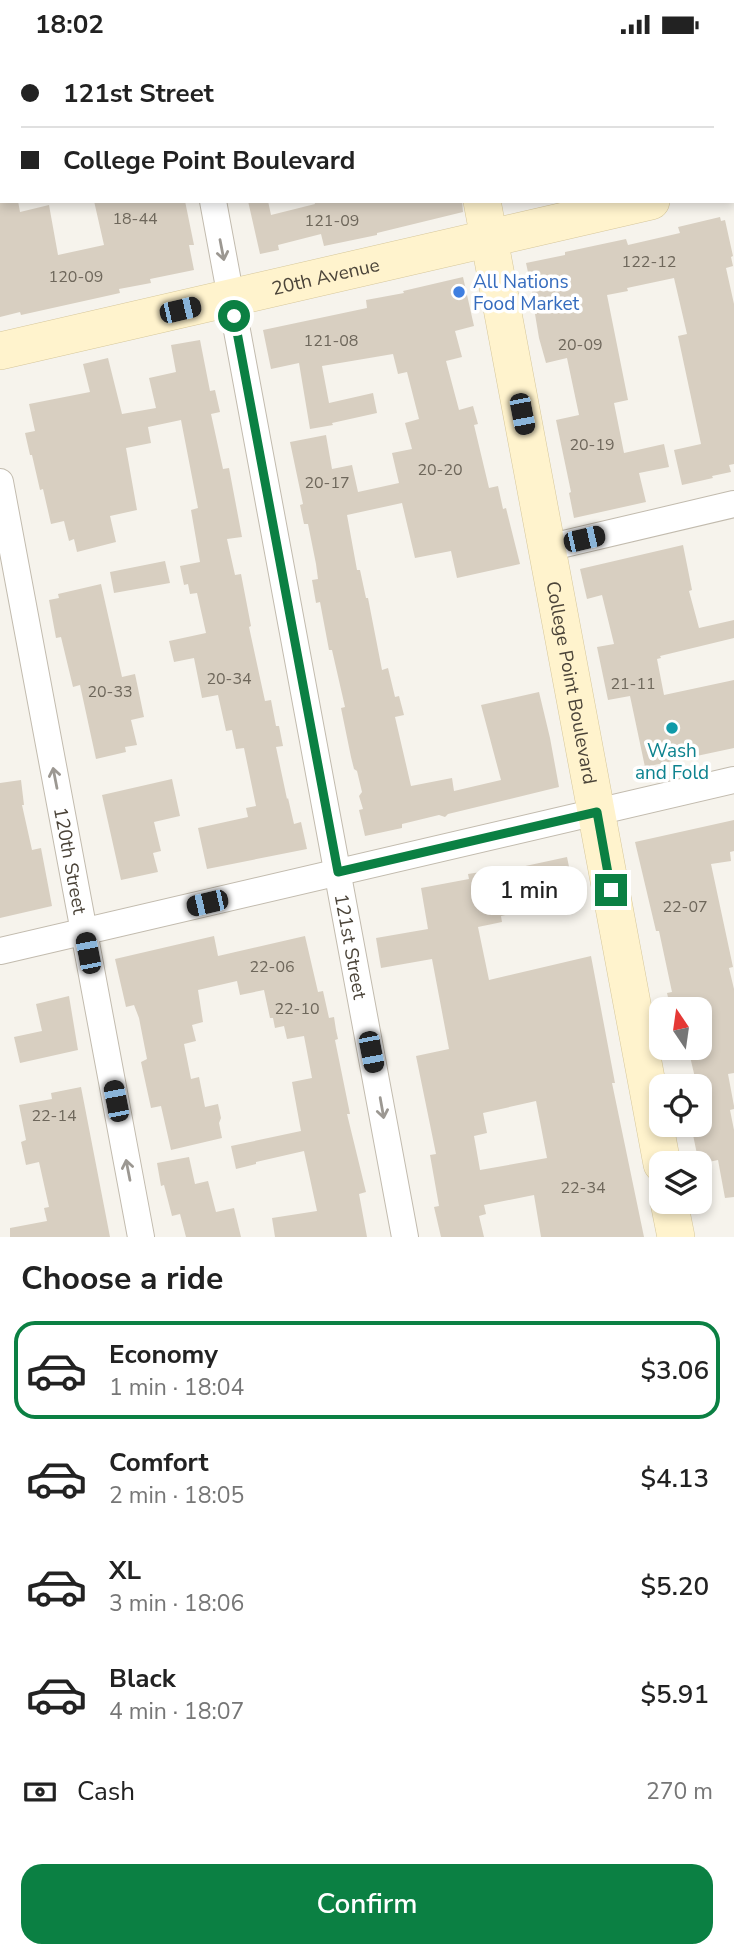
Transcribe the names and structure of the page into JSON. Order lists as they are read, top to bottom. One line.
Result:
{"streets":{"street":["20th Avenue","College Point Boulevard","120th Street","121st Street"]},"crossings":[["20th Avenue","College Point Boulevard"],["20th Avenue","121st Street"]],"one_way":["120th Street","121st Street"],"places":["All Nations Food Market","Wash and Fold"],"house_numbers":["18-44","121-09","122-12","120-09","121-08","20-09","20-19","20-20","20-17","20-34","21-11","20-33","22-07","22-06","22-10","22-14","22-34"],"north":"top","page":{"status":"18:02","banner":["121st Street","College Point Boulevard"],"bubble":"1 min","heading":"Choose a ride","list":[{"name":"Economy","note":"1 min · 18:04","value":"$3.06"},{"name":"Comfort","note":"2 min · 18:05","value":"$4.13"},{"name":"XL","note":"3 min · 18:06","value":"$5.20"},{"name":"Black","note":"4 min · 18:07","value":"$5.91"}],"pay":["Cash","270 m"],"buttons":"Confirm"}}
